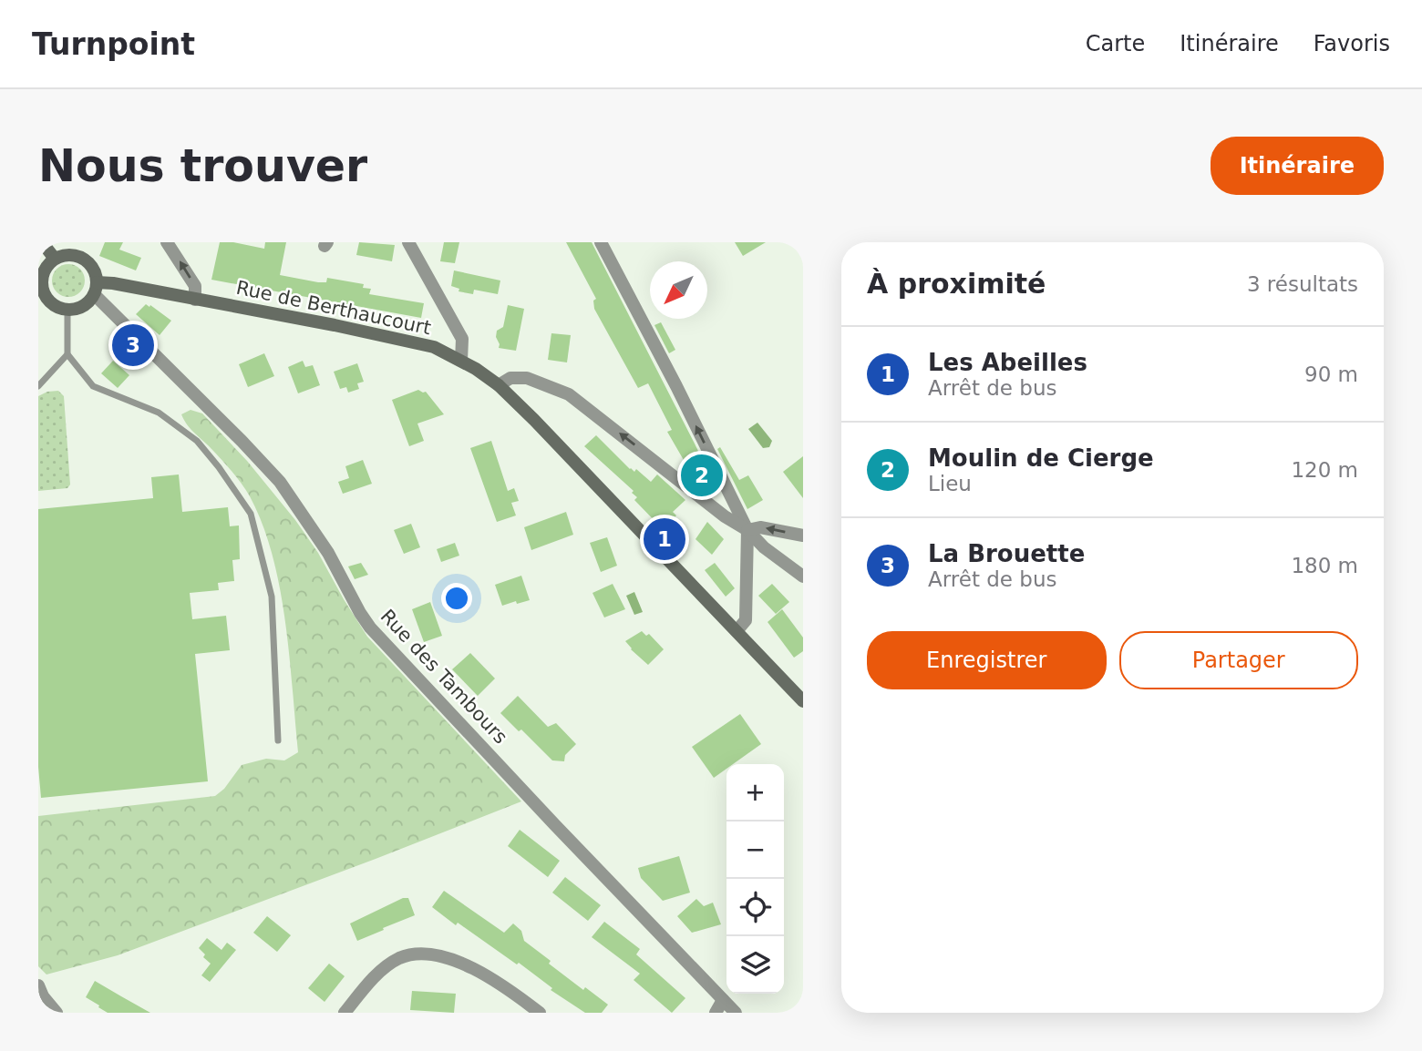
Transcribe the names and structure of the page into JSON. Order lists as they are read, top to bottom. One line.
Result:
{"streets":{"main road":["Rue de Berthaucourt"],"street":["Rue des Tambours"]},"crossings":[["Rue de Berthaucourt","Rue des Tambours"]],"north":"bottom left","page":{"header":"Turnpoint","nav":["Carte","Itinéraire","Favoris"],"buttons":["Itinéraire",["Enregistrer","Partager"]],"title":"Nous trouver","heading":["À proximité","3 résultats"],"pins":["3","2","1"],"list":[{"mark":"1","name":"Les Abeilles","note":"Arrêt de bus","value":"90 m"},{"mark":"2","name":"Moulin de Cierge","note":"Lieu","value":"120 m"},{"mark":"3","name":"La Brouette","note":"Arrêt de bus","value":"180 m"}],"map_buttons":["+","−"]}}
